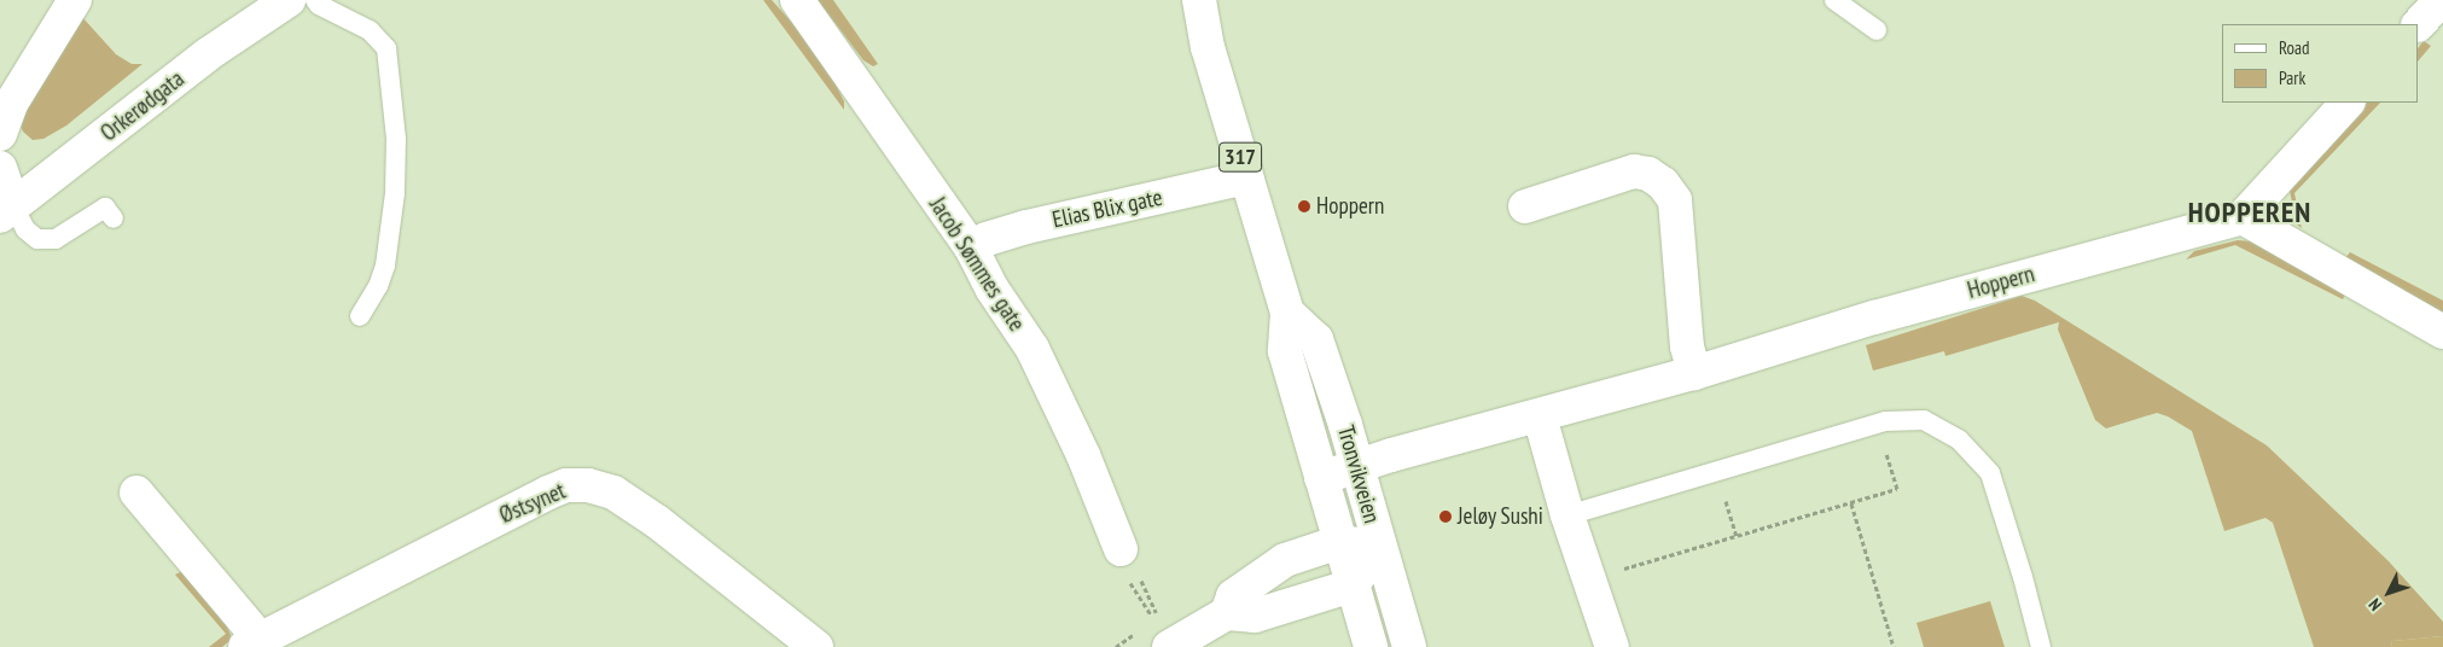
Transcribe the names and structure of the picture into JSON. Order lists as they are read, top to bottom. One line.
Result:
{"streets":{"street":["Orkerødgata","317","Elias Blix gate","Jacob Sømmes gate","Hoppern","Tronvikveien","Østsynet"]},"crossings":[["Elias Blix gate","Jacob Sømmes gate"],["Elias Blix gate","Tronvikveien"],["Hoppern","Tronvikveien"]],"districts":["HOPPEREN"],"places":["Hoppern","Jeløy Sushi"],"legend":["Road","Park"],"north":"bottom left"}
